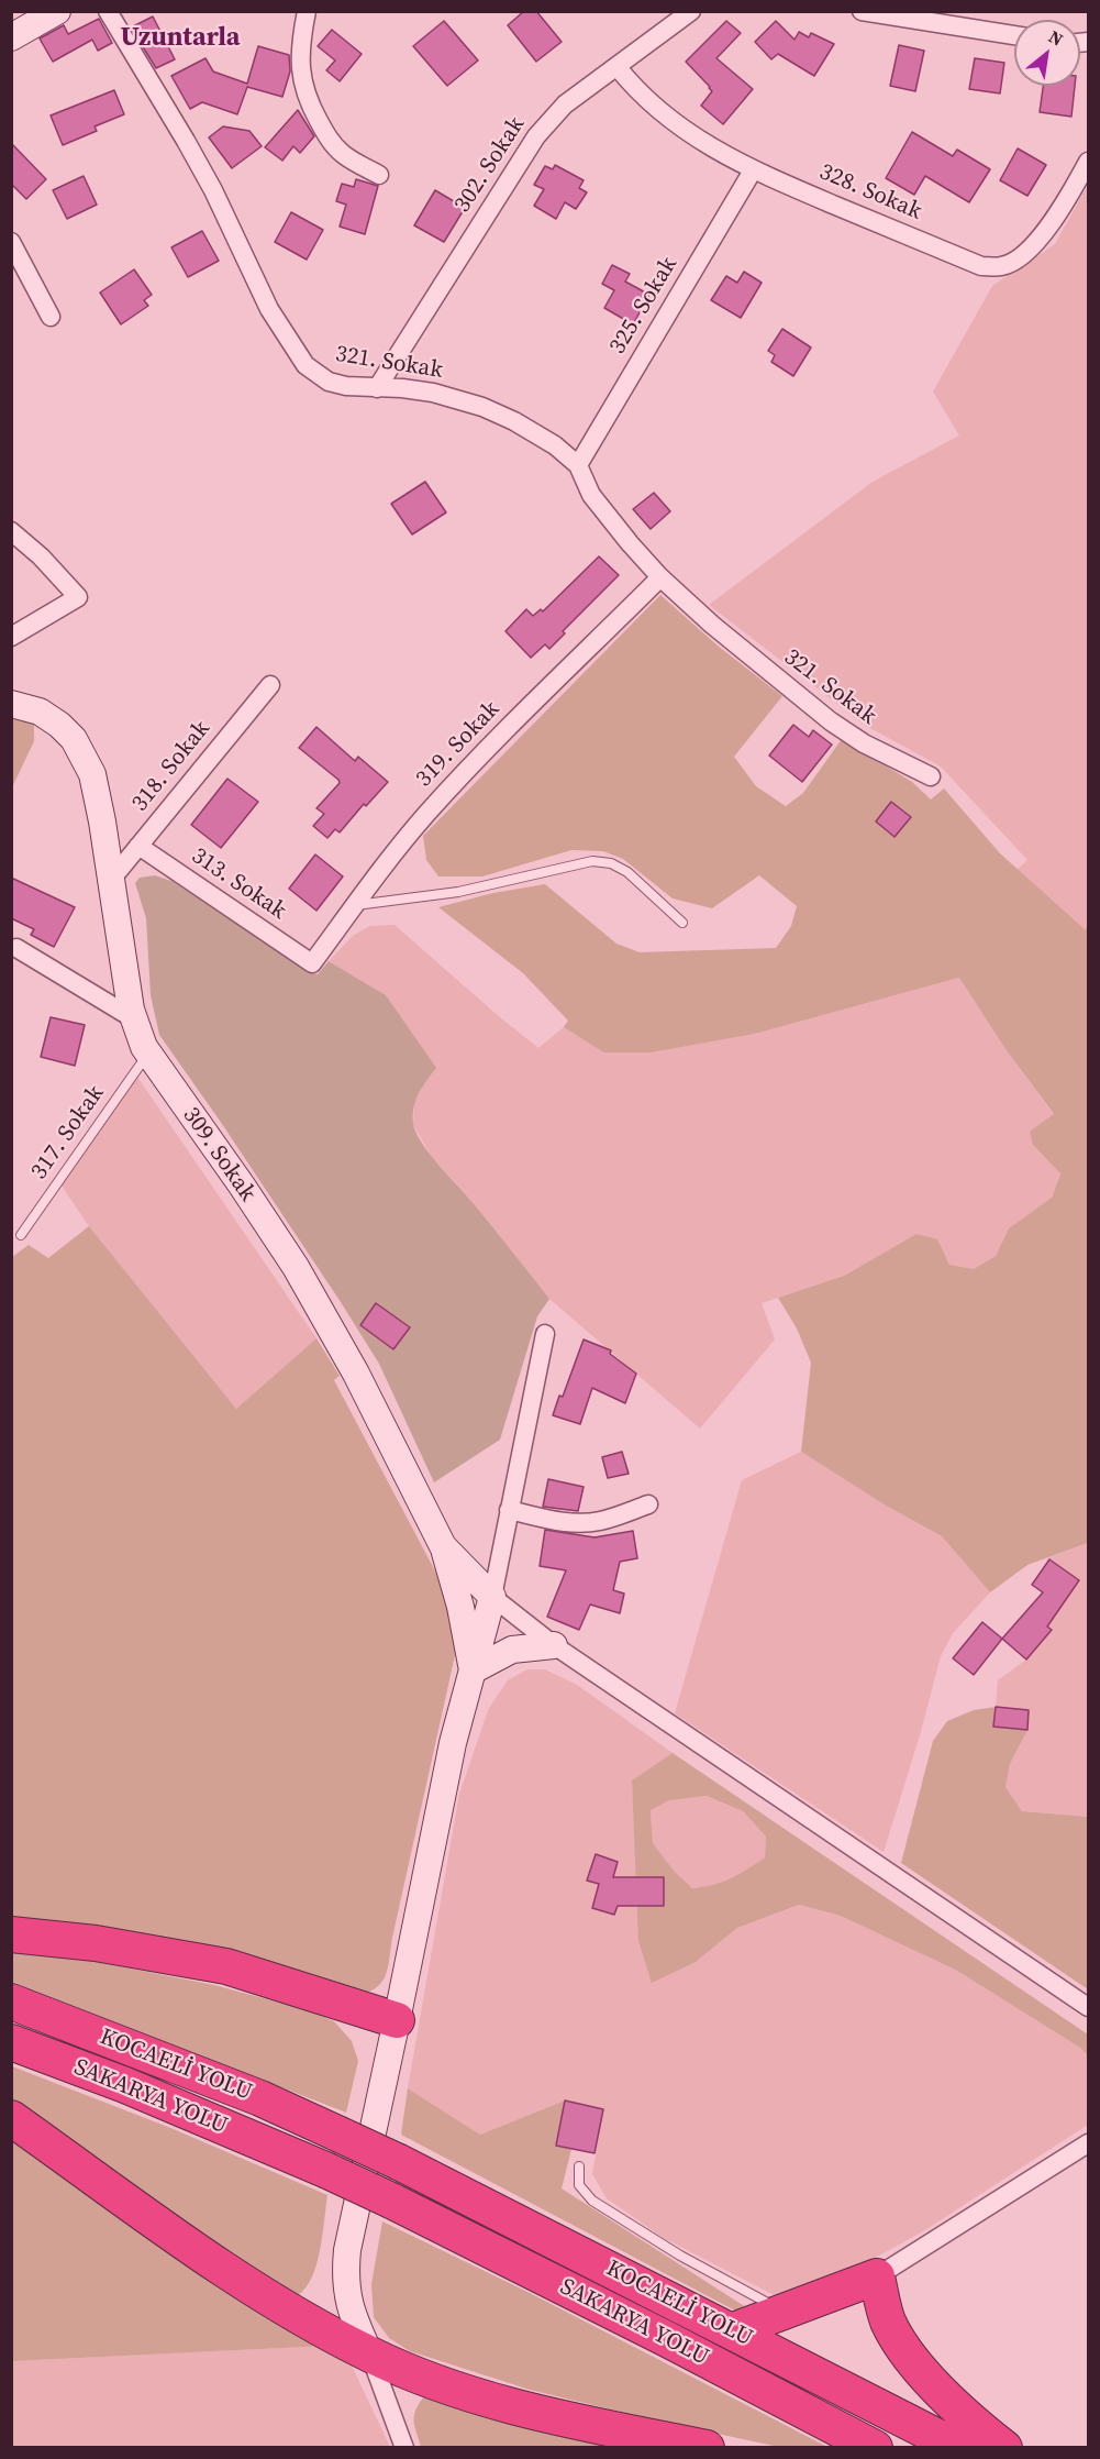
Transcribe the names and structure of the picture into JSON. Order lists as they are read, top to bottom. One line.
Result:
{"streets":{"highway":["KOCAELİ YOLU","SAKARYA YOLU"],"street":["302. Sokak","328. Sokak","325. Sokak","321. Sokak","319. Sokak","318. Sokak","313. Sokak","309. Sokak"],"lane":["317. Sokak"]},"crossings":[["302. Sokak","328. Sokak"],["302. Sokak","321. Sokak"],["328. Sokak","325. Sokak"],["325. Sokak","321. Sokak"],["321. Sokak","319. Sokak"],["319. Sokak","313. Sokak"],["318. Sokak","313. Sokak"],["318. Sokak","309. Sokak"],["317. Sokak","309. Sokak"]],"districts":["Uzuntarla"],"north":"top right"}
